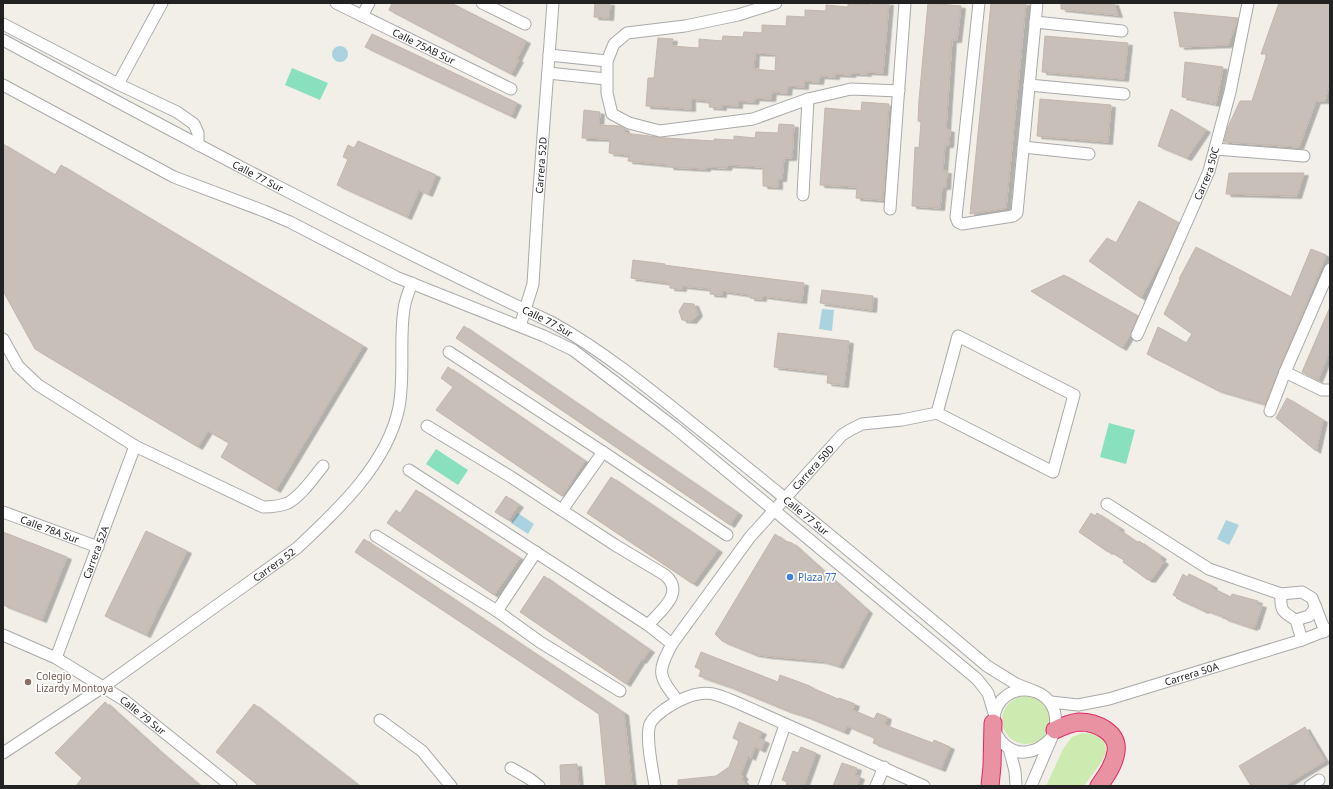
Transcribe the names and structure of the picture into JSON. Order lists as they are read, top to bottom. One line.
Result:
{"streets":{"street":["Calle 75AB Sur","Carrera 52D","Carrera 50C","Calle 77 Sur","Carrera 50D","Calle 78A Sur","Carrera 52A","Carrera 52","Carrera 50A","Calle 79 Sur"]},"crossings":[["Carrera 52D","Calle 77 Sur"],["Calle 77 Sur","Carrera 50D"],["Calle 77 Sur","Carrera 52"],["Calle 77 Sur","Carrera 50A"],["Calle 78A Sur","Carrera 52A"],["Carrera 52A","Calle 79 Sur"],["Carrera 52","Calle 79 Sur"]],"places":["Plaza 77","Colegio Lizardy Montoya"]}
